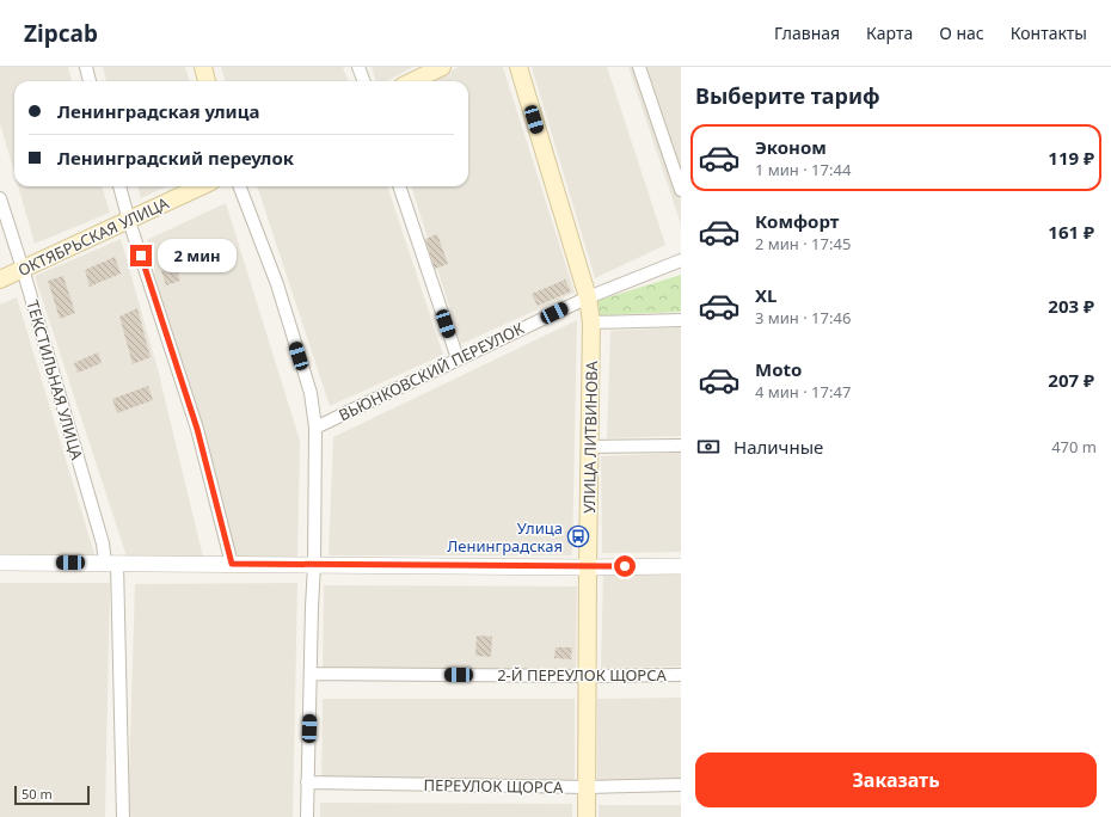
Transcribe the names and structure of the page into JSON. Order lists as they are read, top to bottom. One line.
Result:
{"streets":{"main road":["ОКТЯБРЬСКАЯ УЛИЦА","УЛИЦА ЛИТВИНОВА"],"street":["ВЬЮНКОВСКИЙ ПЕРЕУЛОК","ТЕКСТИЛЬНАЯ УЛИЦА","2-Й ПЕРЕУЛОК ЩОРСА","ПЕРЕУЛОК ЩОРСА"]},"crossings":[["ОКТЯБРЬСКАЯ УЛИЦА","ТЕКСТИЛЬНАЯ УЛИЦА"],["ВЬЮНКОВСКИЙ ПЕРЕУЛОК","УЛИЦА ЛИТВИНОВА"],["УЛИЦА ЛИТВИНОВА","2-Й ПЕРЕУЛОК ЩОРСА"],["УЛИЦА ЛИТВИНОВА","ПЕРЕУЛОК ЩОРСА"]],"places":{"bus stop":["Улица Ленинградская"]},"scale_bar":"50 m","page":{"header":"Zipcab","nav":["Главная","Карта","О нас","Контакты"],"heading":"Выберите тариф","banner":["Ленинградская улица","Ленинградский переулок"],"list":[{"name":"Эконом","note":"1 мин · 17:44","value":"119 ₽"},{"name":"Комфорт","note":"2 мин · 17:45","value":"161 ₽"},{"name":"XL","note":"3 мин · 17:46","value":"203 ₽"},{"name":"Moto","note":"4 мин · 17:47","value":"207 ₽"}],"bubble":"2 мин","pay":["Наличные","470 m"],"buttons":"Заказать","scale":"50 m"}}
